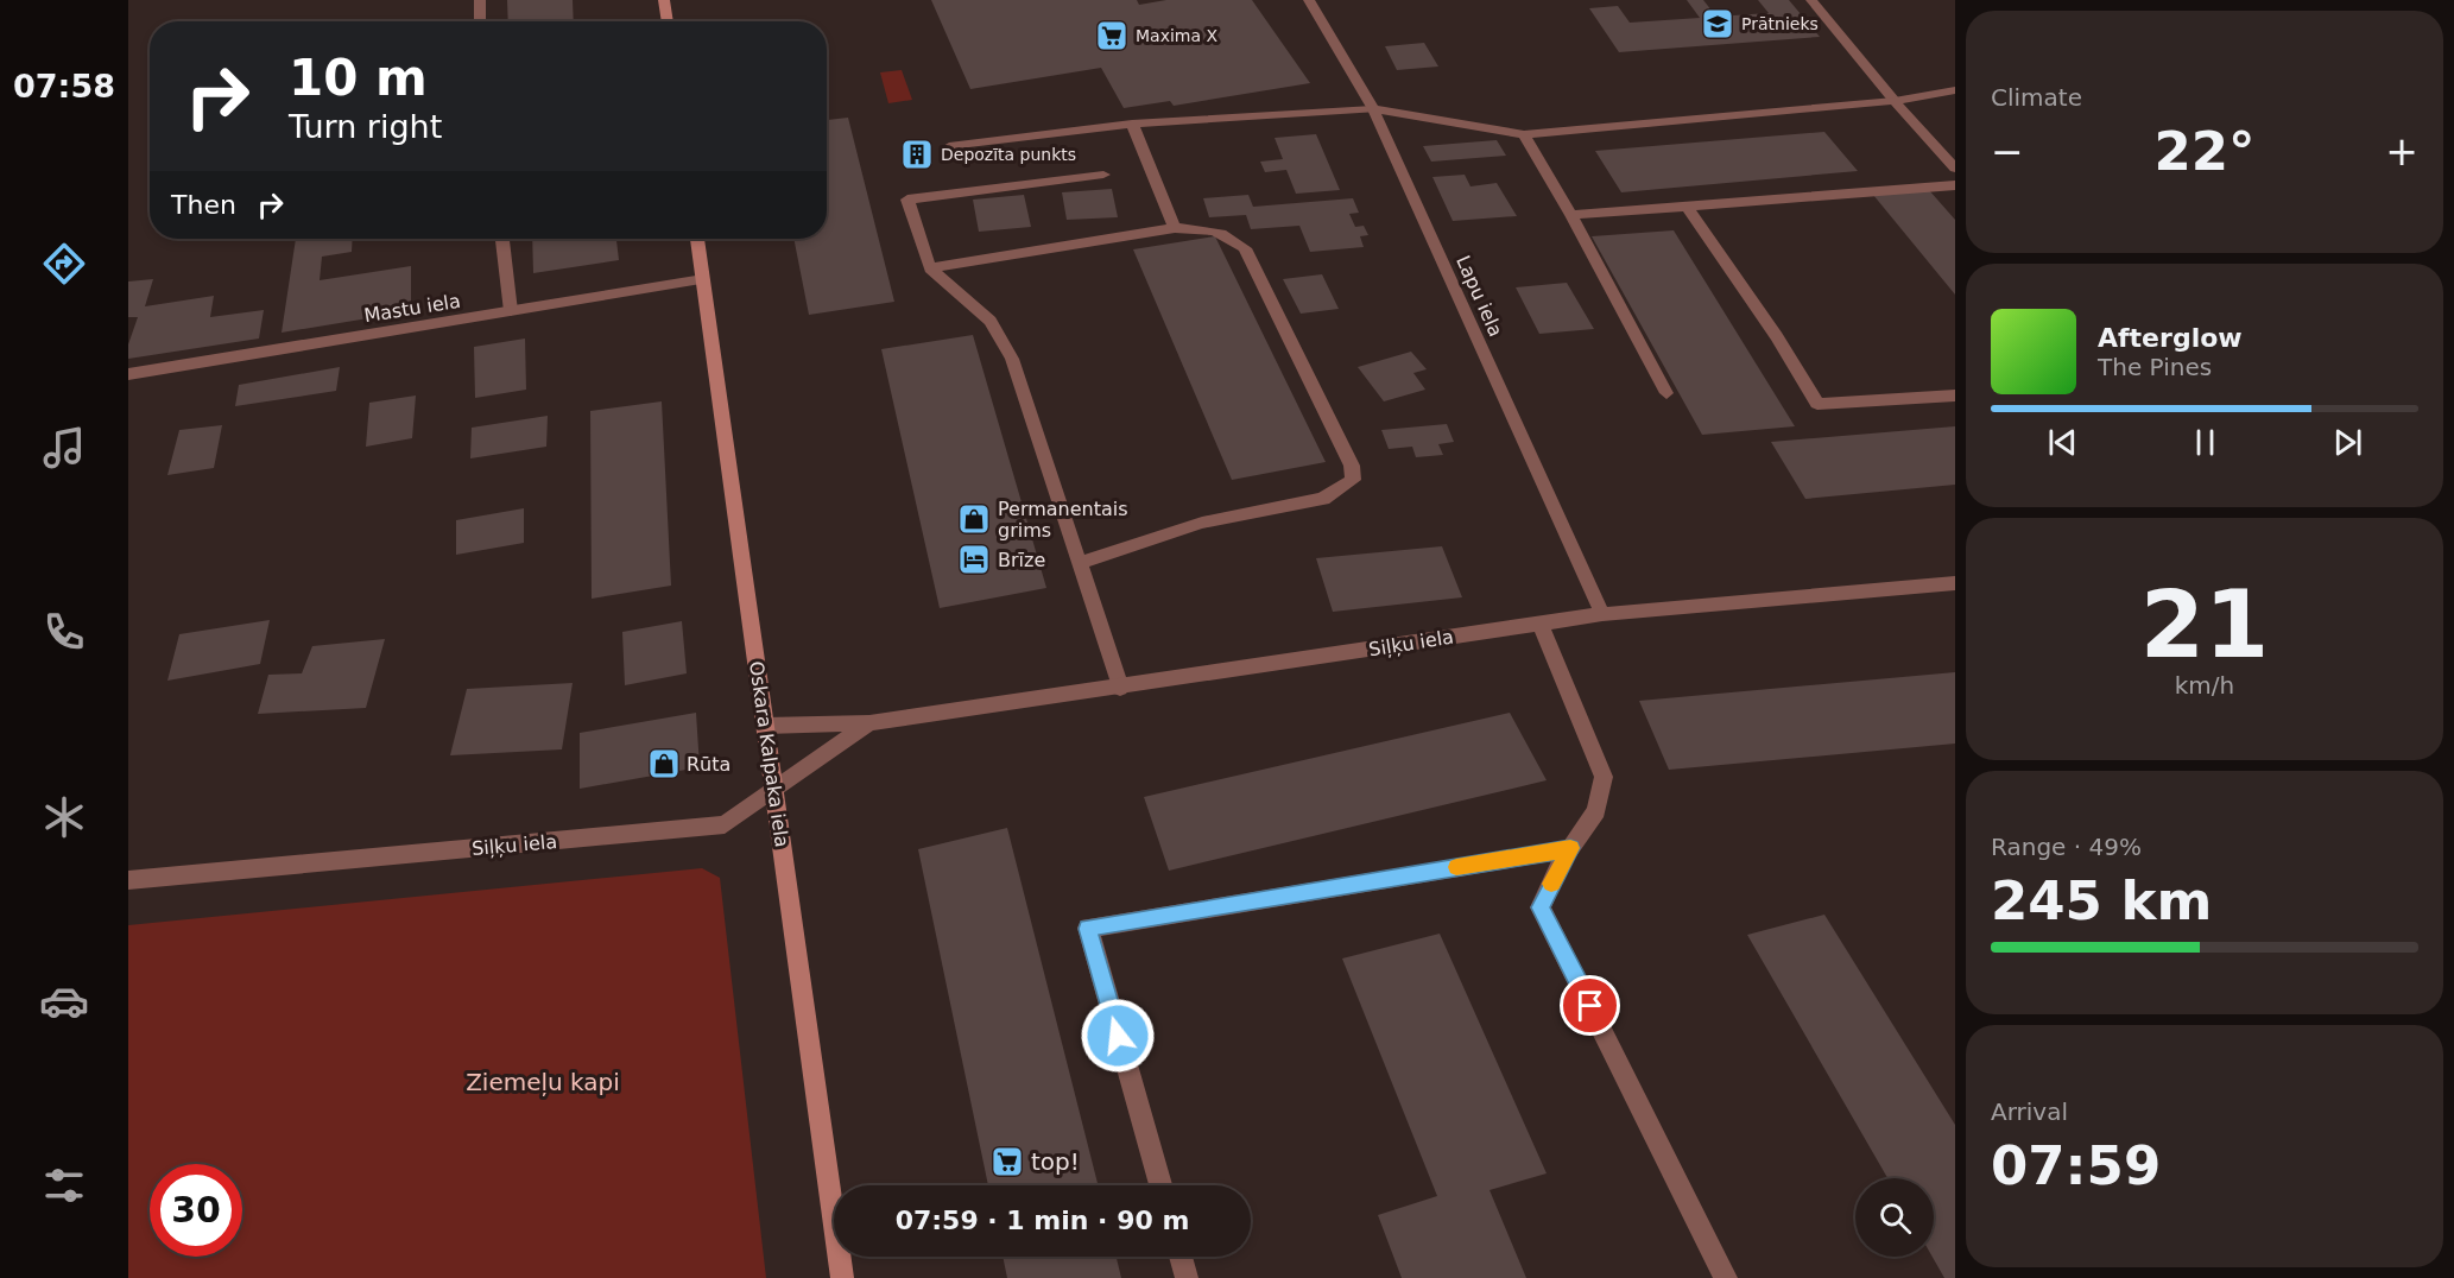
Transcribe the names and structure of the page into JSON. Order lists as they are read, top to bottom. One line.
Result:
{"streets":{"main road":["Oskara Kalpaka iela"],"street":["Lapu iela","Mastu iela","Siļķu iela"]},"crossings":[["Lapu iela","Siļķu iela"],["Mastu iela","Oskara Kalpaka iela"],["Siļķu iela","Oskara Kalpaka iela"]],"parks":["Ziemeļu kapi"],"places":{"school or university":["Prātnieks"],"supermarket":["Maxima X","top!"],"building":["Depozīta punkts"],"shop":["Permanentais grims","Rūta"],"hotel":["Brīze"]},"page":{"tabs":"07:58","tile":["Climate",["21","km/h"],["Range · 49%","245 km"],["Arrival","07:59"]],"turn":["10 m","Turn right"],"heat":["−","22°","+"],"then":"Then","song":["Afterglow","The Pines"],"limit":"30","trip":"07:59 · 1 min · 90 m"}}
